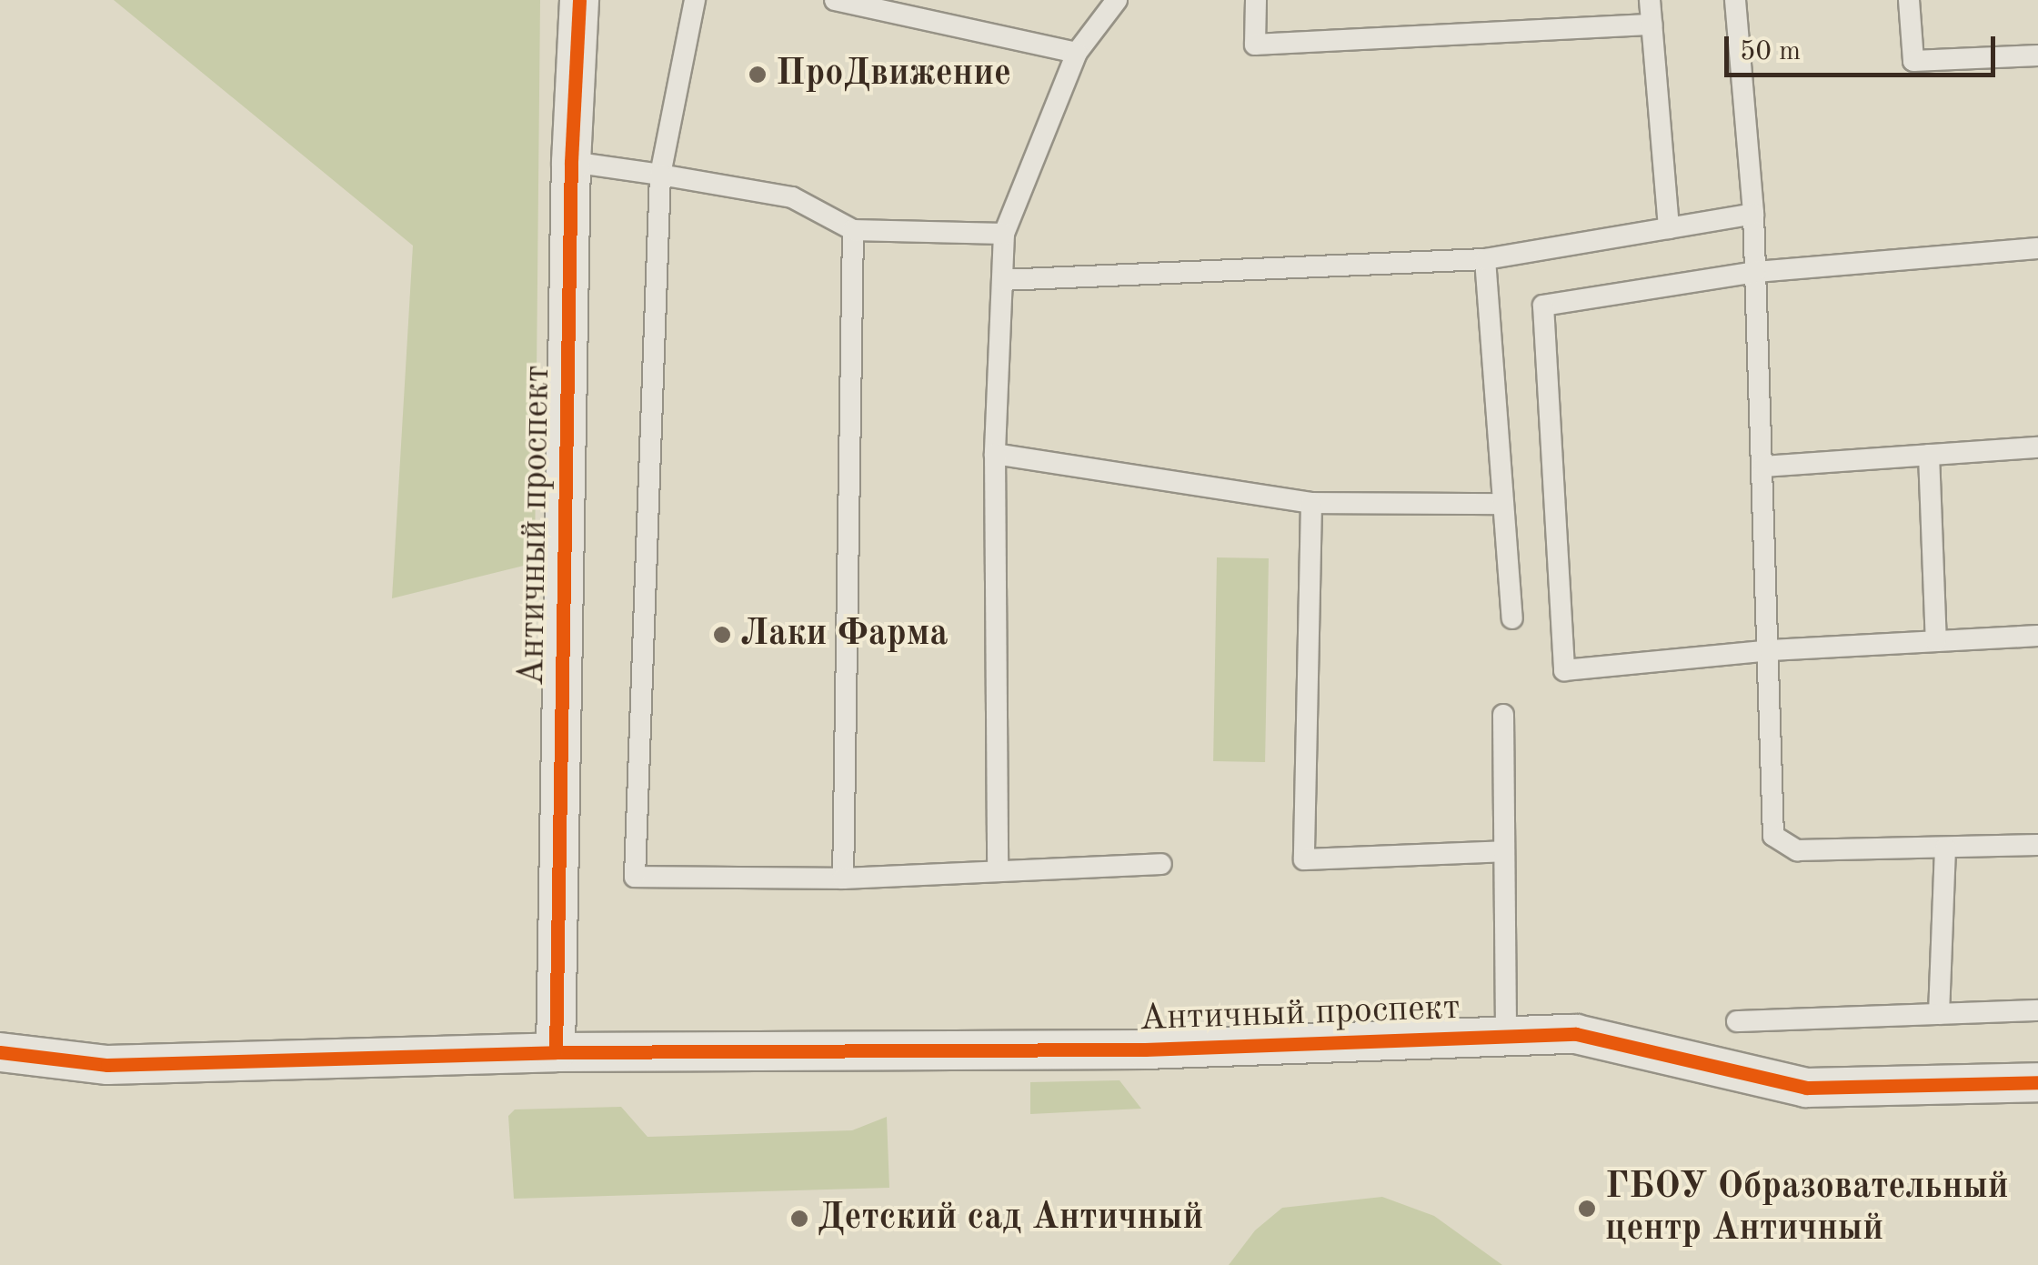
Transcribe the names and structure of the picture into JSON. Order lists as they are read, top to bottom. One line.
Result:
{"streets":{"street":["Античный проспект"]},"places":["ПроДвижение","Лаки Фарма","ГБОУ Образовательный центр Античный","Детский сад Античный"],"scale_bar":"50 m"}
